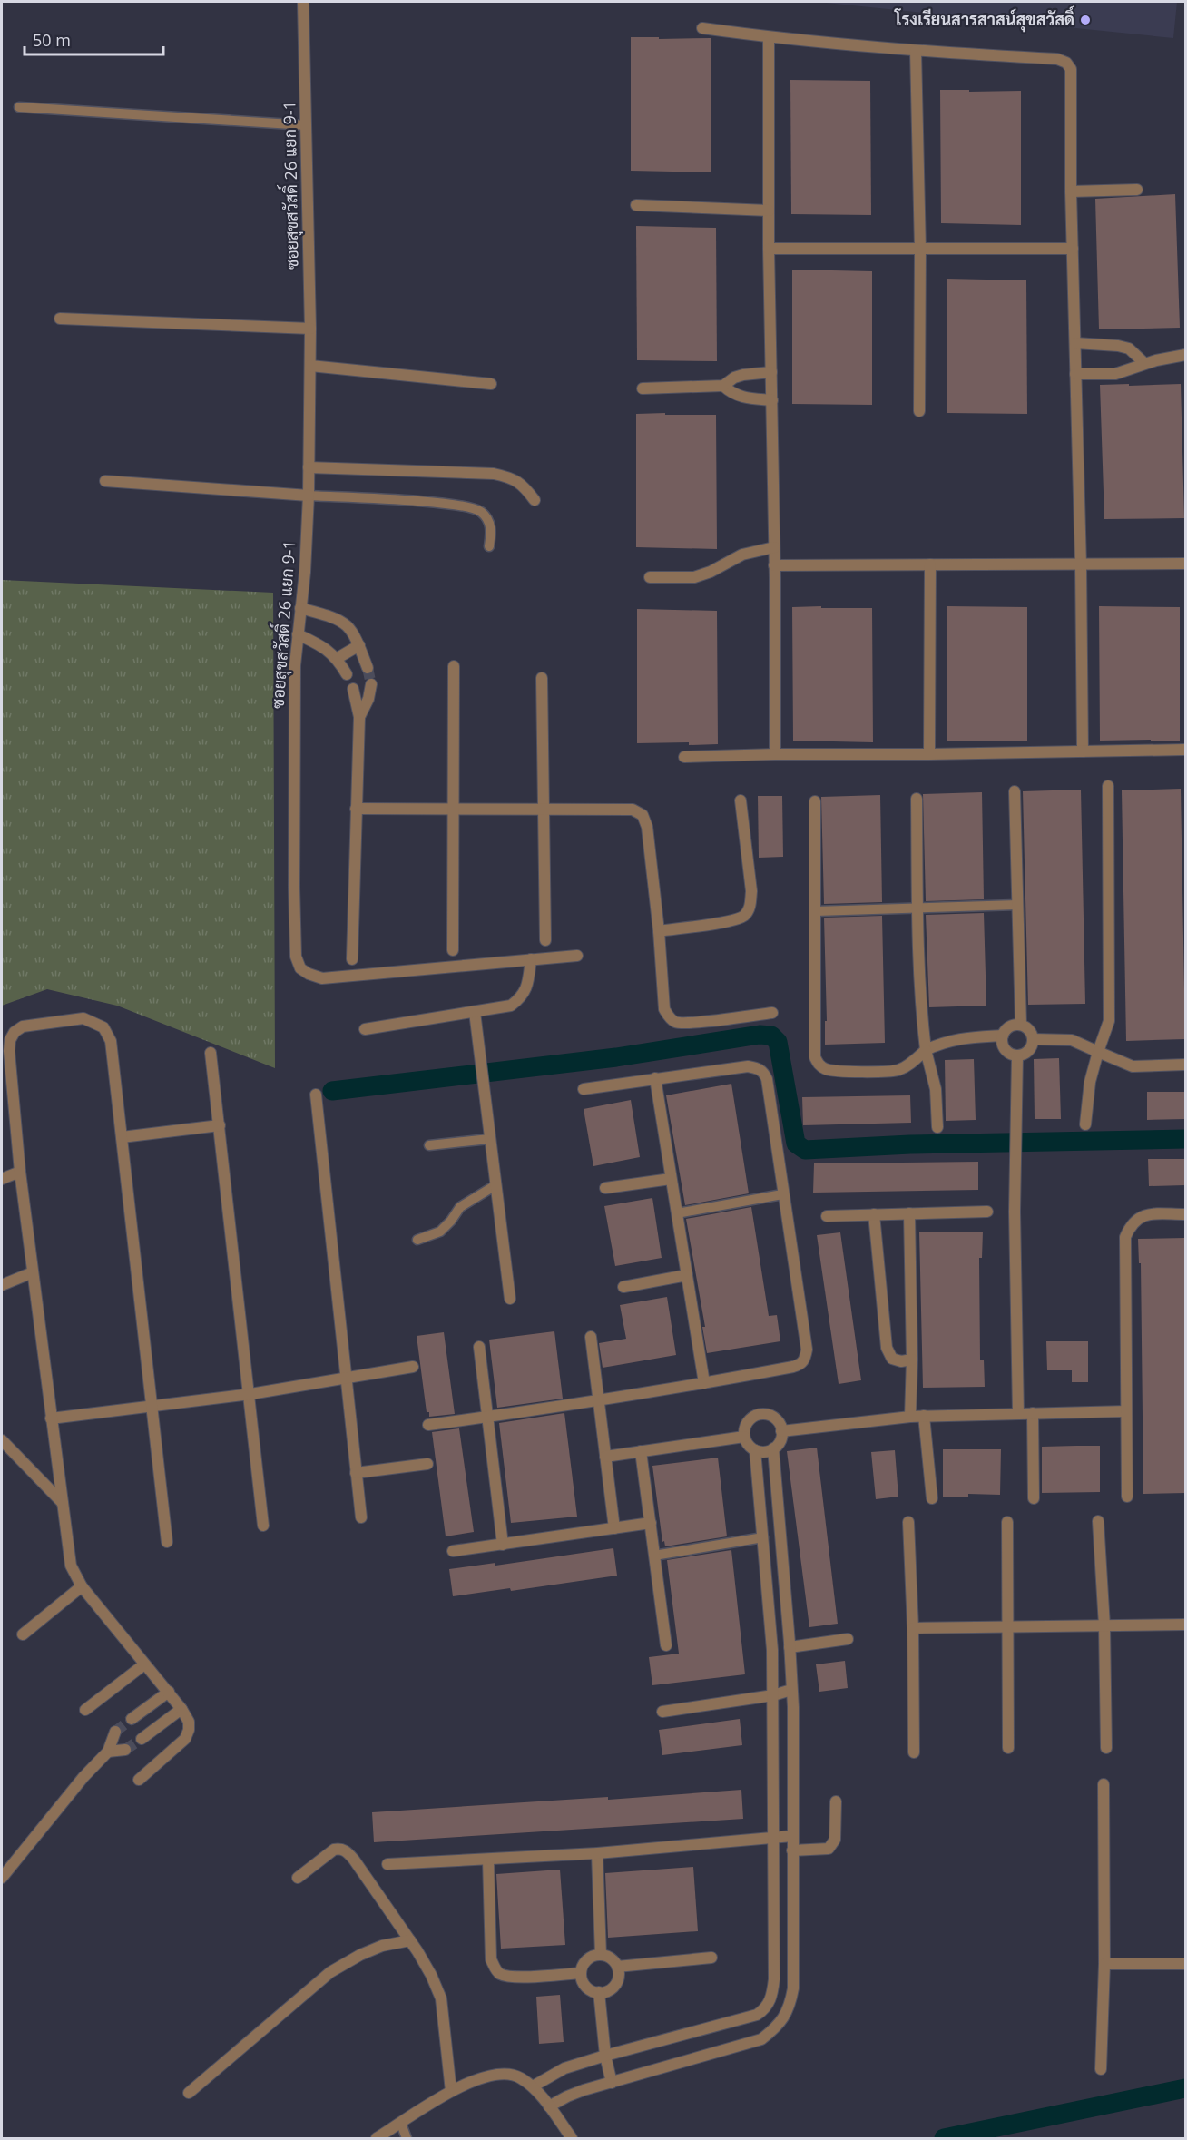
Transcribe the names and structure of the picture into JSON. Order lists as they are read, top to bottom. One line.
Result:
{"streets":{"street":["ซอยสุขสวัสดิ์ 26 แยก 9-1"]},"places":["โรงเรียนสารสาสน์สุขสวัสดิ์"],"scale_bar":"50 m"}
